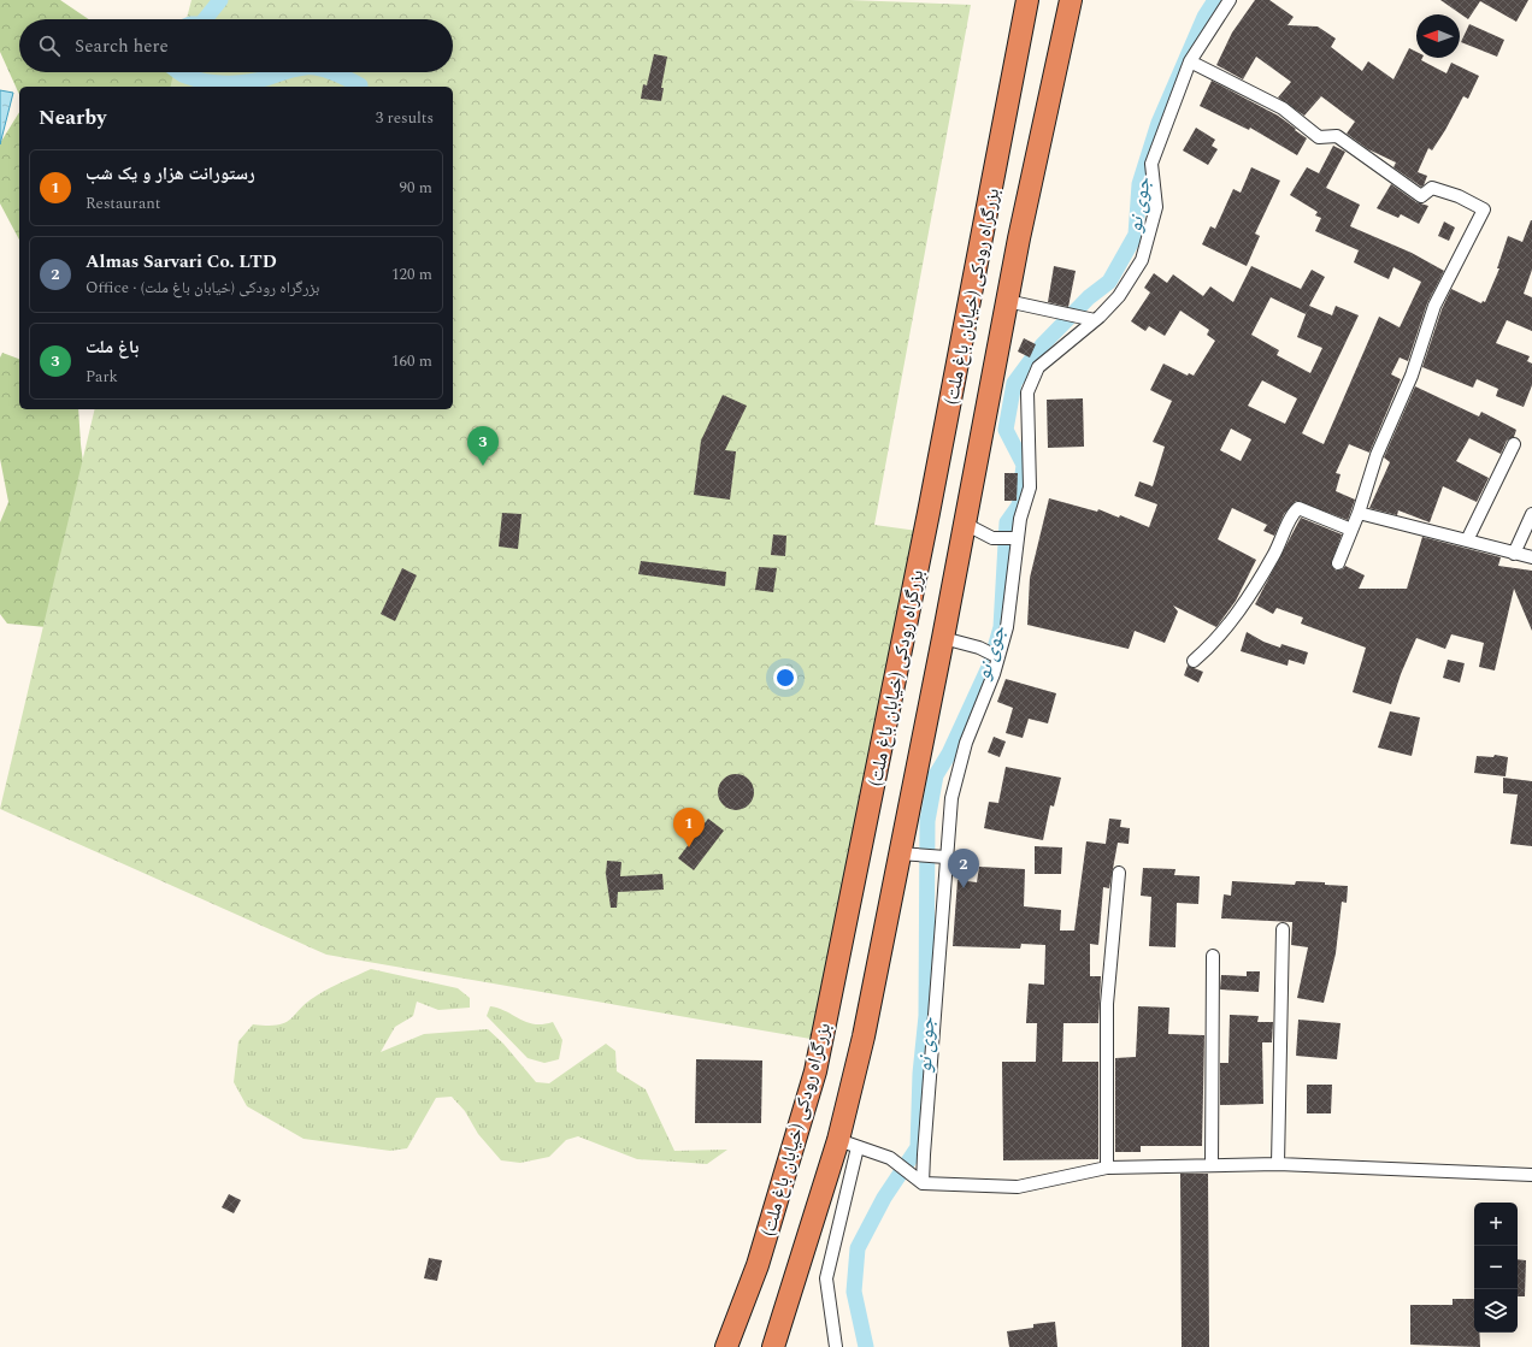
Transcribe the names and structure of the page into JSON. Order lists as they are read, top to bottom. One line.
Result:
{"streets":{"highway":["بزرگراه رودکی (خیابان باغ ملت)"]},"water":["جوی نو"],"north":"left","page":{"search":"Search here","heading":["Nearby","3 results"],"list":[{"mark":"1","name":"رستورانت هزار و یک شب","note":"Restaurant","value":"90 m"},{"mark":"2","name":"Almas Sarvari Co. LTD","note":"Office · بزرگراه رودکی (خیابان باغ ملت)","value":"120 m"},{"mark":"3","name":"باغ ملت","note":"Park","value":"160 m"}],"pins":["3","1","2"],"map_buttons":["+","−"]}}
